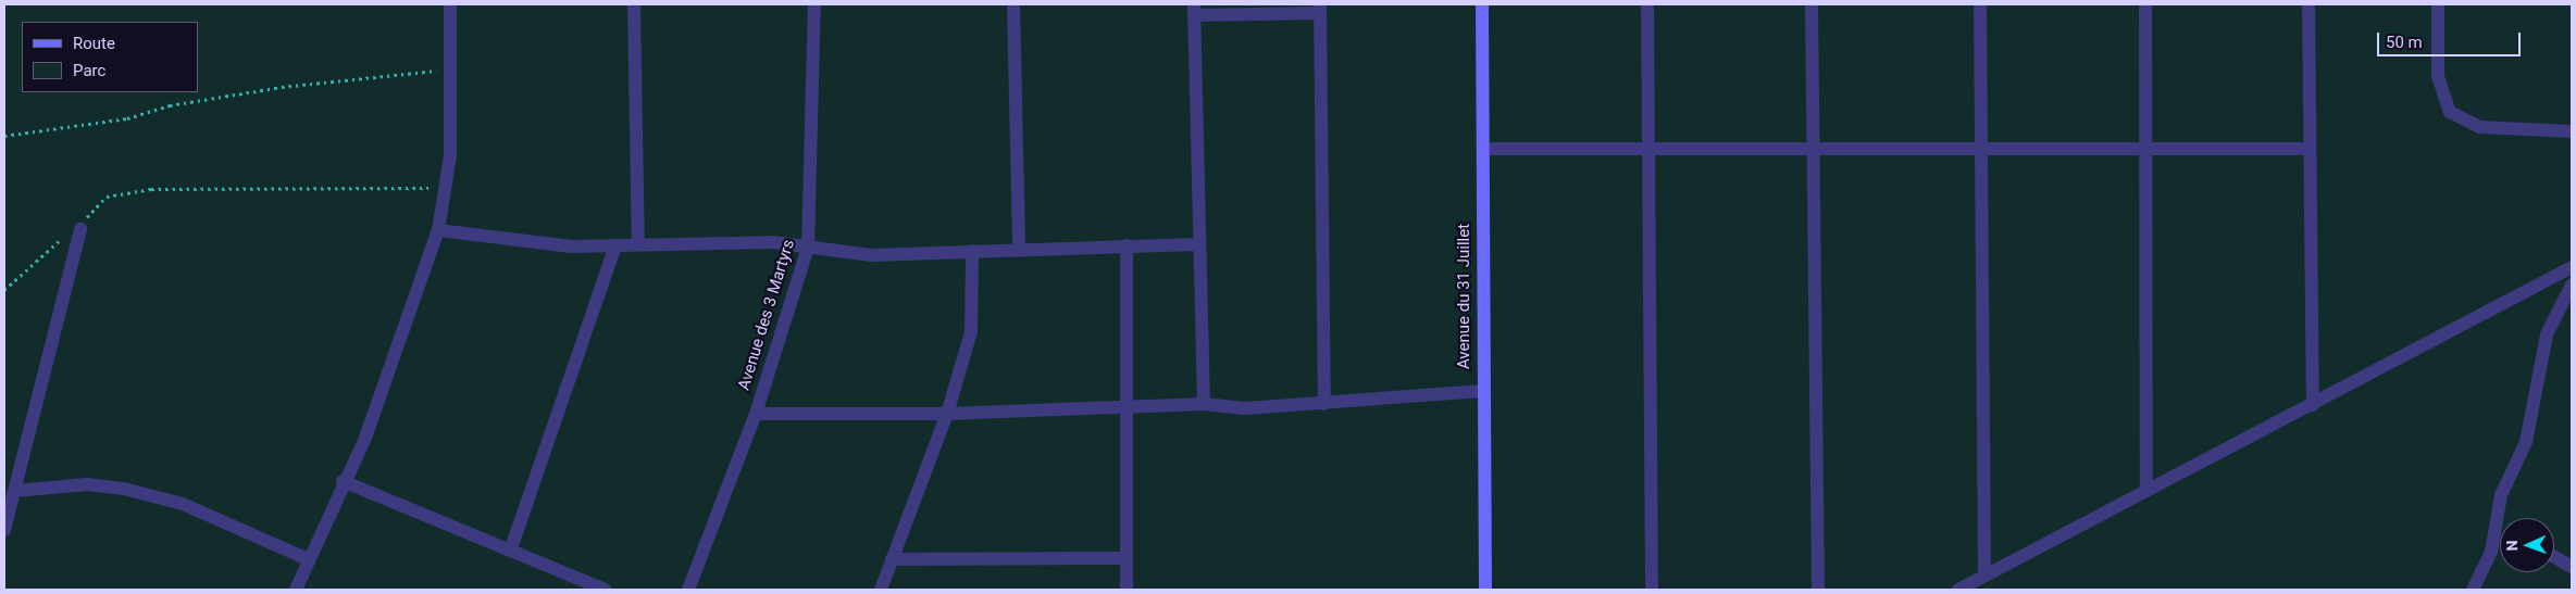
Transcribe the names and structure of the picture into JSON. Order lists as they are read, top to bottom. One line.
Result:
{"streets":{"street":["Avenue du 31 Juillet","Avenue des 3 Martyrs"]},"legend":["Route","Parc"],"scale_bar":"50 m","north":"left"}
